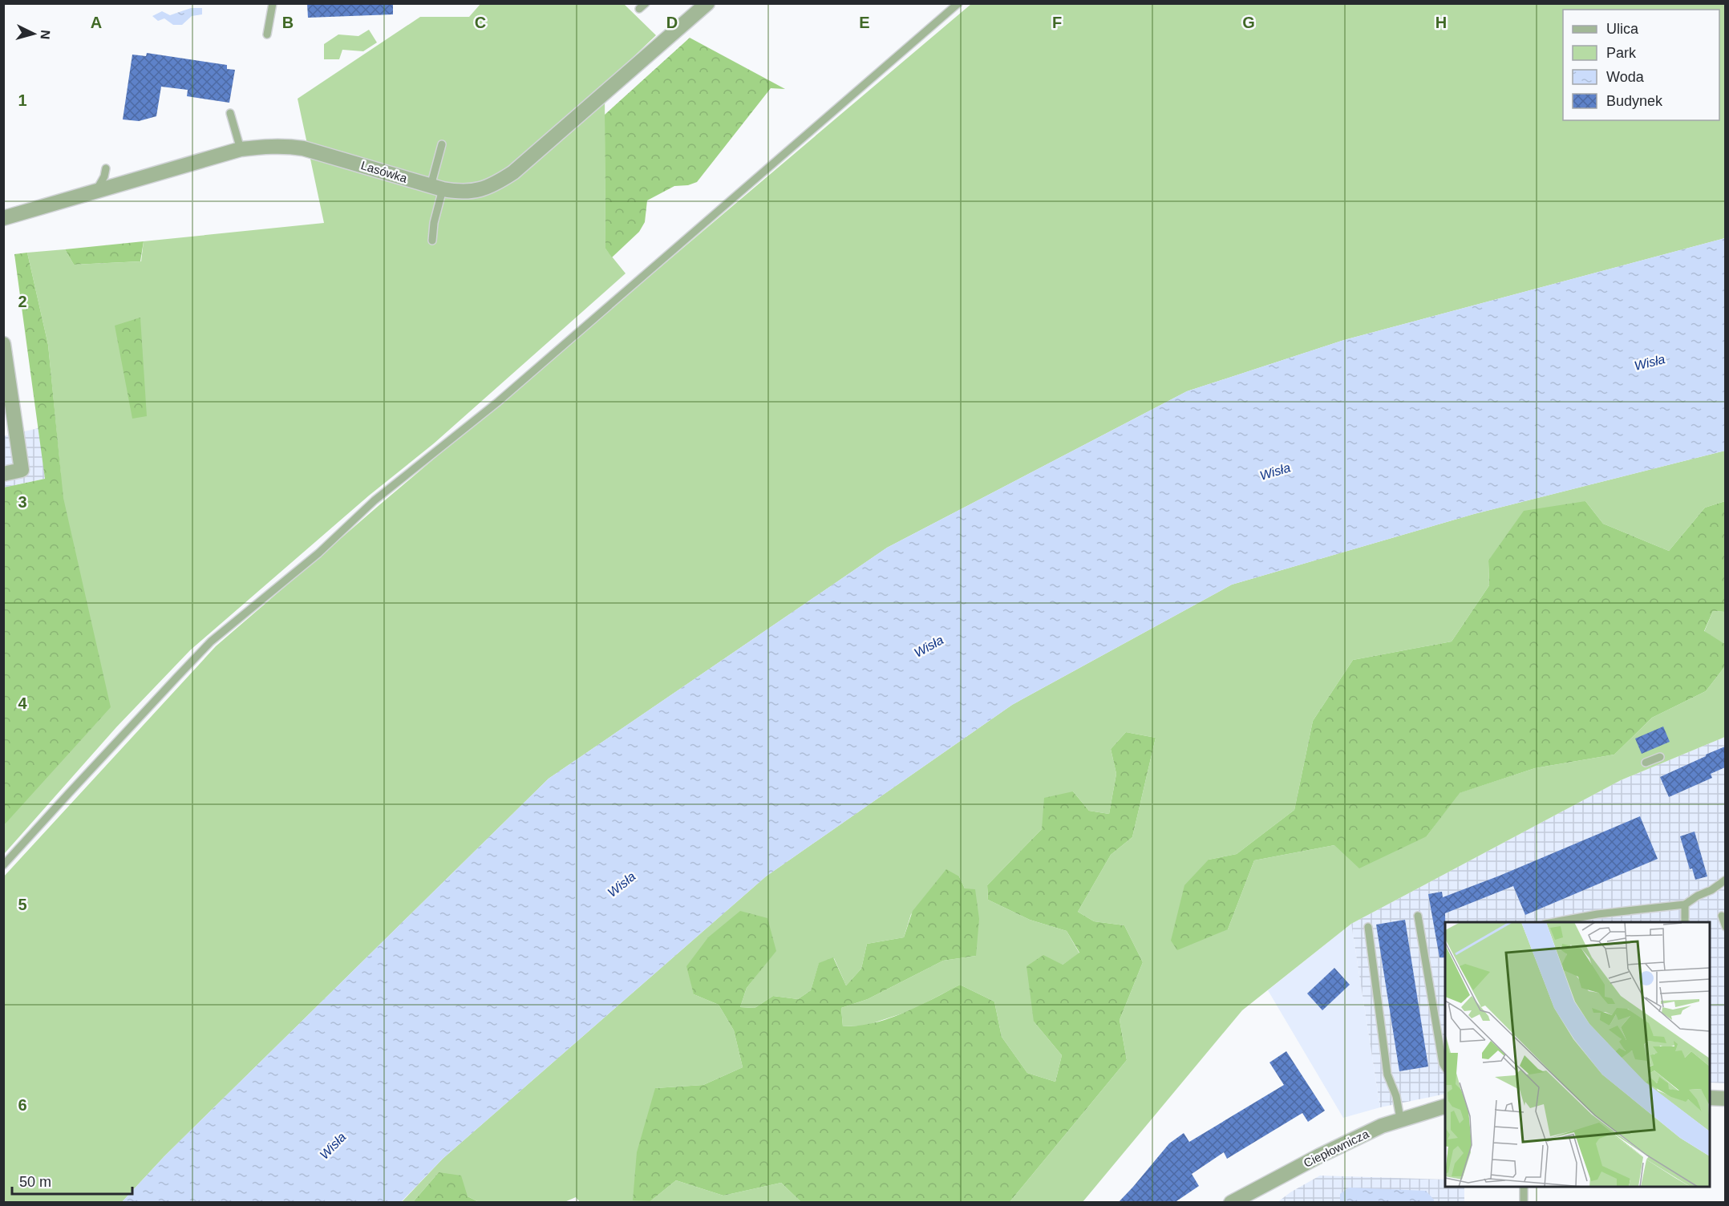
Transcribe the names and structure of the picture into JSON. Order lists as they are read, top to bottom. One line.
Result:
{"streets":{"street":["Lasówka","Ciepłownicza"]},"water":["Wisła"],"legend":["Ulica","Park","Woda","Budynek"],"scale_bar":"50 m","north":"right","grid":{"columns":["A","B","C","D","E","F","G","H"],"rows":["1","2","3","4","5","6"]}}
